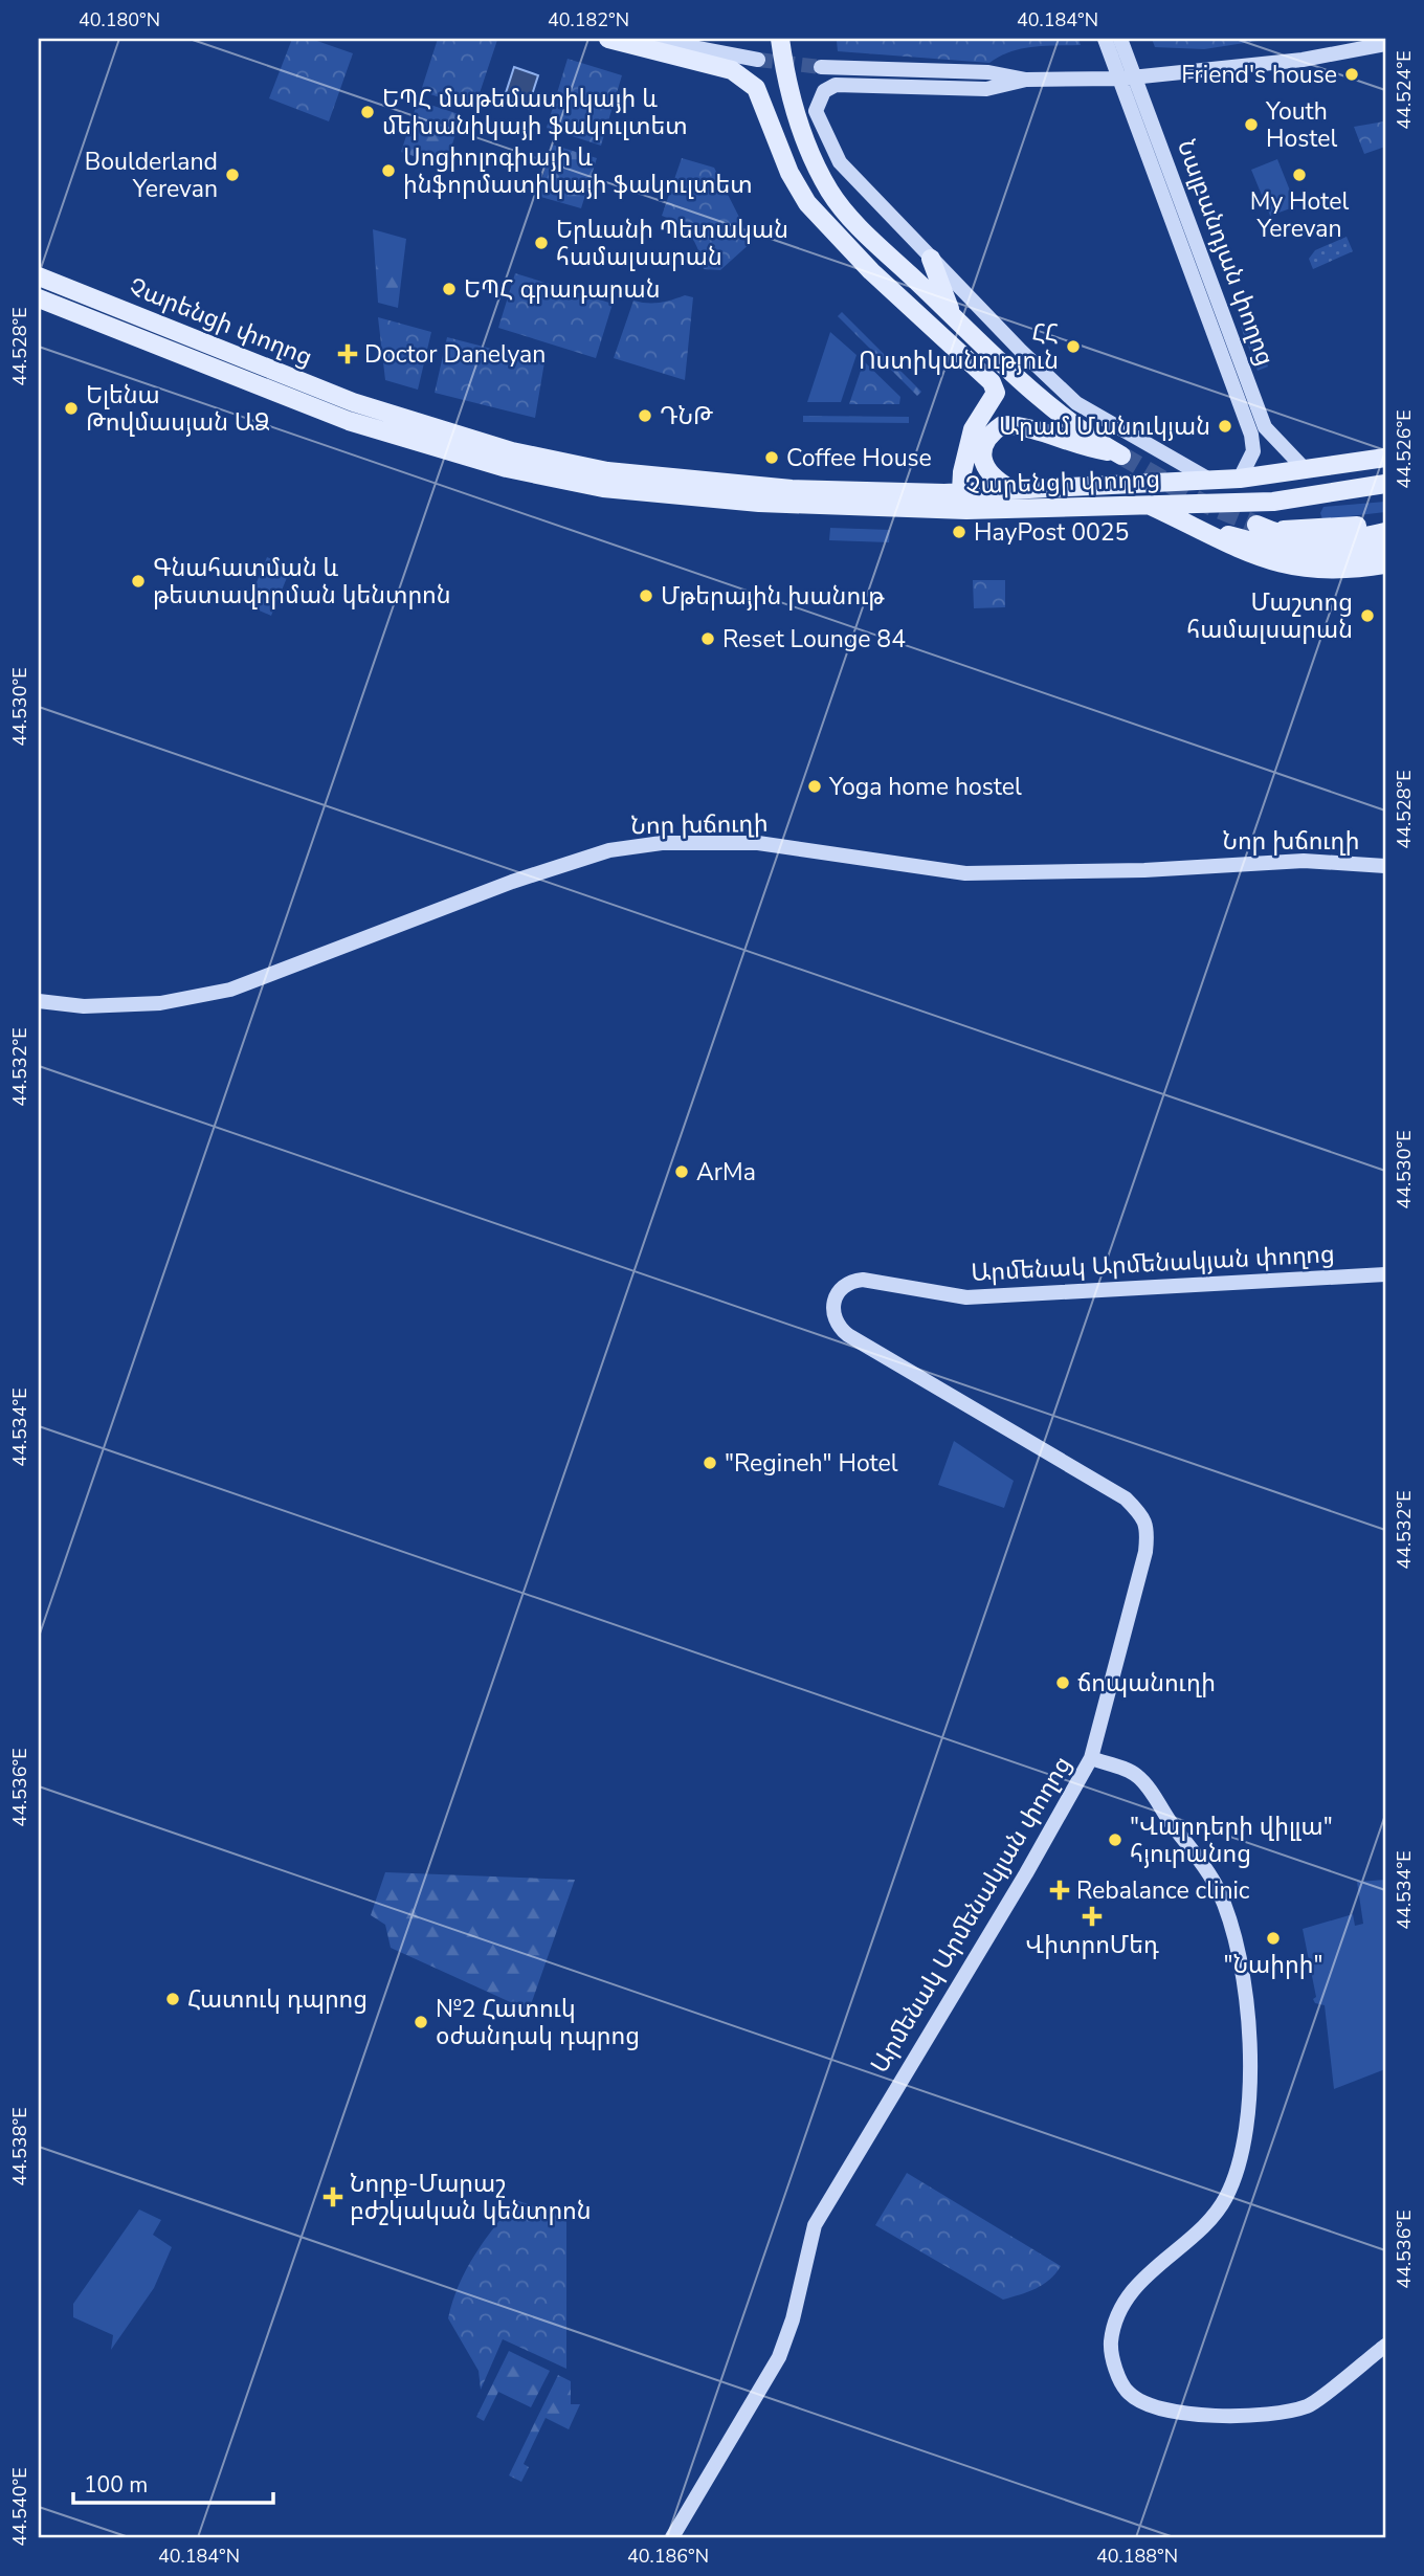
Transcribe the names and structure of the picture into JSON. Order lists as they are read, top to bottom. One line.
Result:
{"streets":{"main road":["Նալբանդյան փողոց","Չարենցի փողոց","Նոր խճուղի","Արմենակ Արմենակյան փողոց"]},"crossings":[["Նալբանդյան փողոց","Չարենցի փողոց"]],"places":{"other":["Friend's house","ԵՊՀ մաթեմատիկայի և մեխանիկայի ֆակուլտետ","Youth Hostel","Սոցիոլոգիայի և ինֆորմատիկայի ֆակուլտետ","Boulderland Yerevan","My Hotel Yerevan","Երևանի Պետական համալսարան","ԵՊՀ գրադարան","ՀՀ Ոստիկանություն","Ելենա Թովմասյան ԱՁ","ԴՆԹ","Արամ Մանուկյան","Coffee House","HayPost 0025","Գնահատման և թեստավորման կենտրոն","Մթերային խանութ","Մաշտոց համալսարան","Reset Lounge 84","Yoga home hostel","ArMa","\"Regineh\" Hotel","ճոպանուղի","\"Վարդերի վիլլա\" հյուրանոց","\"Նաիրի\"","Հատուկ դպրոց","№2 Հատուկ օժանդակ դպրոց"],"health":["Doctor Danelyan","Rebalance clinic","ՎիտրոՄեդ","Նորք-Մարաշ բժշկական կենտրոն"]},"scale_bar":"100 m","coordinates":["40.180°N","40.182°N","40.184°N","44.524°E","44.528°E","44.526°E","44.530°E","44.532°E","44.534°E","44.536°E","44.538°E","44.540°E","40.186°N","40.188°N"]}
